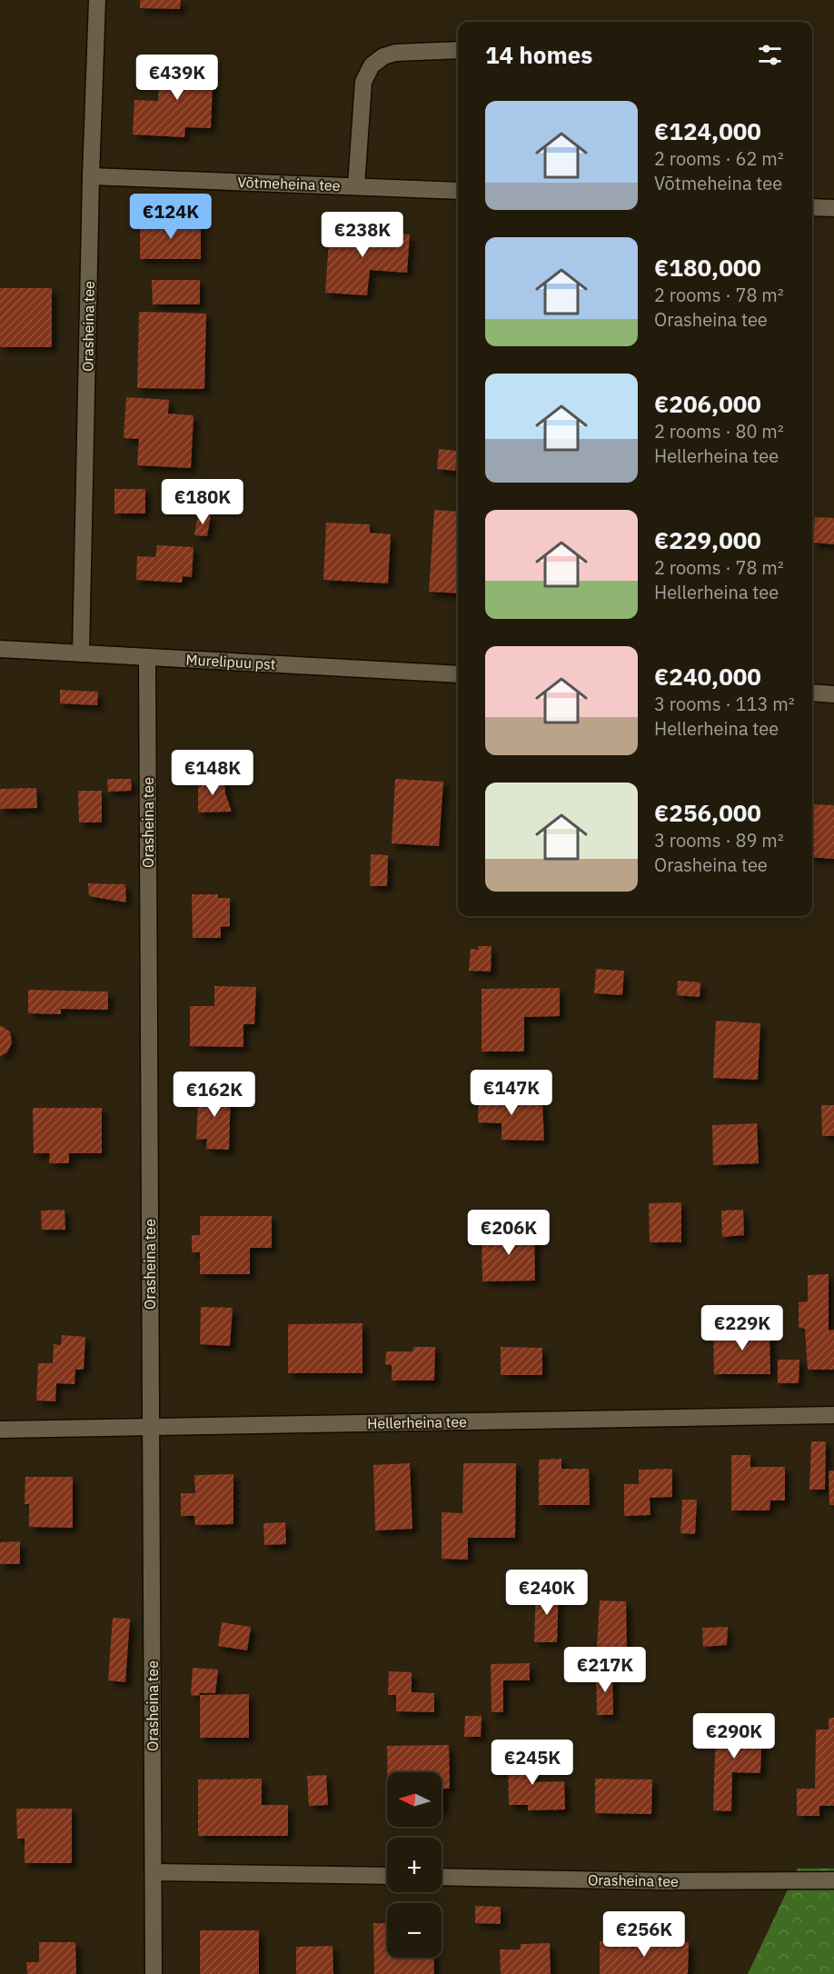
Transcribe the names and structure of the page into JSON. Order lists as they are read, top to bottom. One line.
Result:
{"streets":{"street":["Võtmeheina tee","Orasheina tee","Murelipuu pst","Hellerheina tee"]},"crossings":[["Võtmeheina tee","Orasheina tee"],["Orasheina tee","Murelipuu pst"],["Orasheina tee","Hellerheina tee"]],"north":"left","page":{"heading":"14 homes","price":["€439K","€124K","€238K","€180K","€148K","€147K","€162K","€206K","€229K","€240K","€217K","€290K","€245K","€256K"],"list":[{"name":"€124,000","note":"2 rooms · 62 m² · Võtmeheina tee"},{"name":"€180,000","note":"2 rooms · 78 m² · Orasheina tee"},{"name":"€206,000","note":"2 rooms · 80 m² · Hellerheina tee"},{"name":"€229,000","note":"2 rooms · 78 m² · Hellerheina tee"},{"name":"€240,000","note":"3 rooms · 113 m² · Hellerheina tee"},{"name":"€256,000","note":"3 rooms · 89 m² · Orasheina tee"}],"map_buttons":["+","−"]}}
